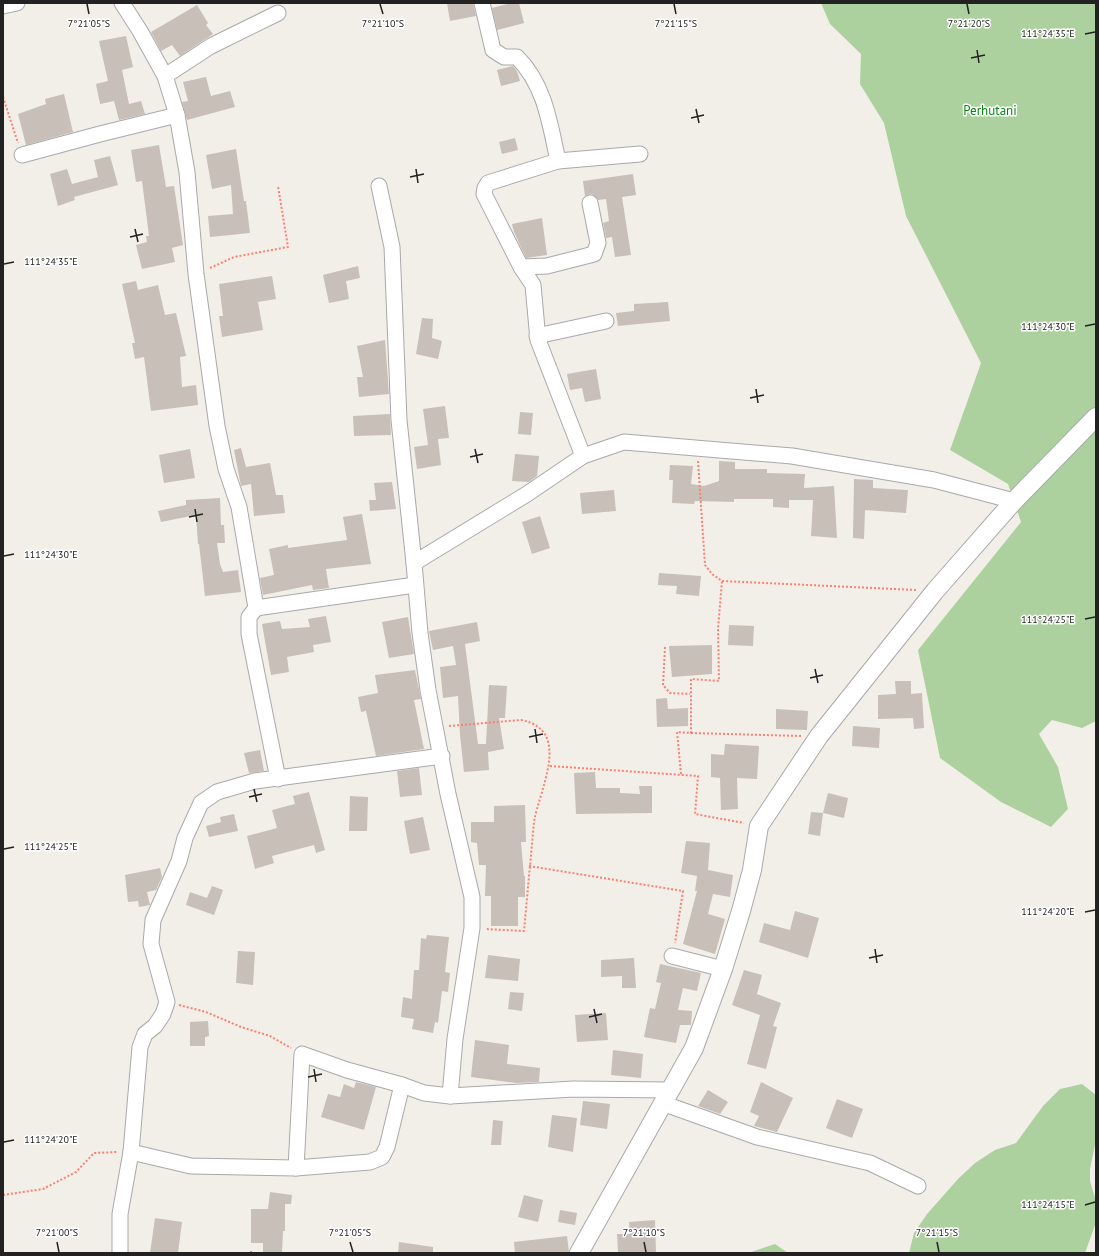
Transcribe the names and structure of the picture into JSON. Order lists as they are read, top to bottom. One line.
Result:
{"parks":["Perhutani"],"coordinates":["7°21'05\"S","7°21'10\"S","7°21'15\"S","7°21'20\"S","111°24'35\"E","111°24'30\"E","111°24'25\"E","111°24'20\"E","111°24'15\"E","7°21'00\"S"]}
